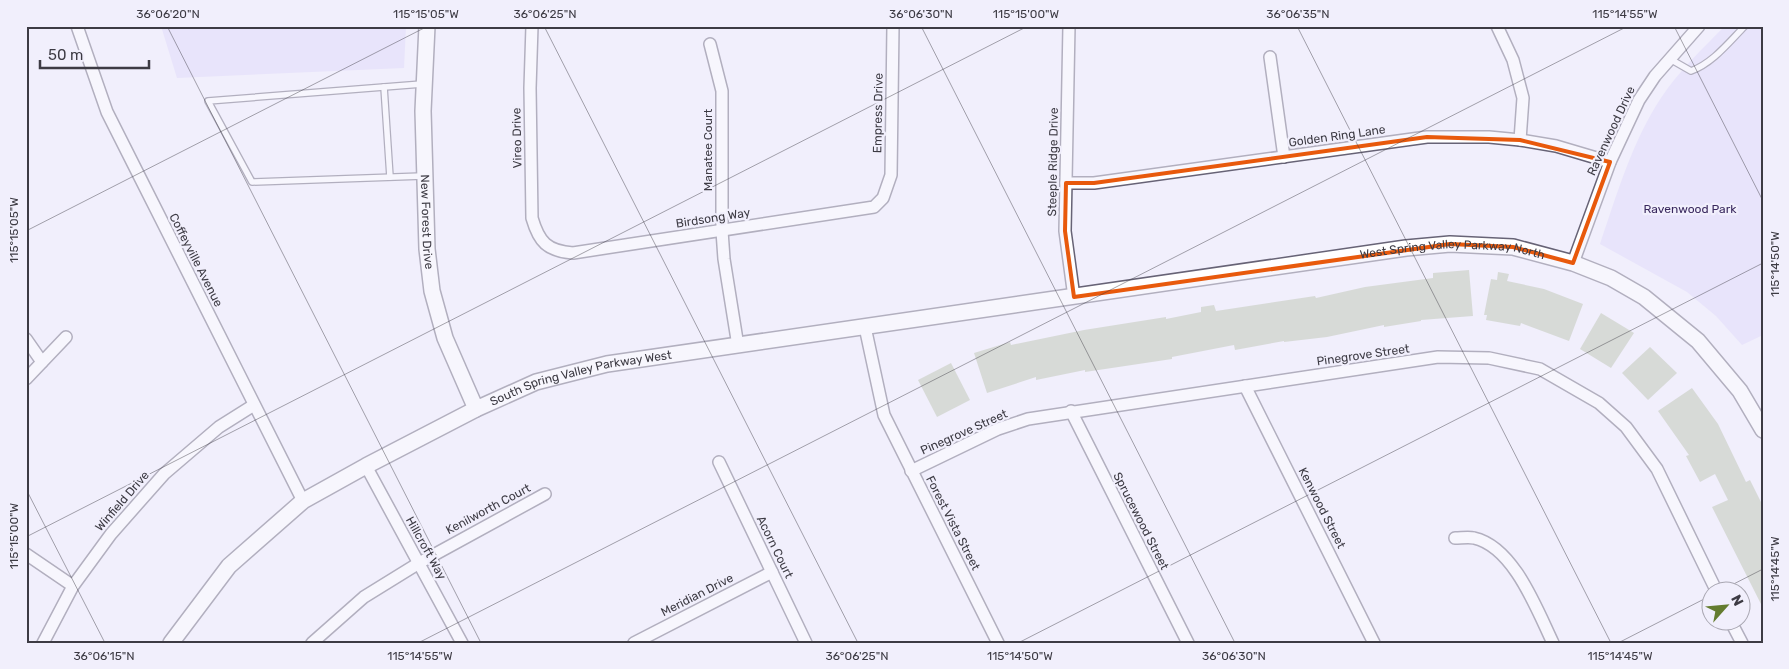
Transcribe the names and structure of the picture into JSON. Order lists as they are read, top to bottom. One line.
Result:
{"streets":{"street":["Empress Drive","Ravenwood Drive","Golden Ring Lane","Vireo Drive","Manatee Court","Steeple Ridge Drive","Birdsong Way","New Forest Drive","West Spring Valley Parkway North","Coffeyville Avenue","Pinegrove Street","South Spring Valley Parkway West","Winfield Drive","Kenwood Street","Kenilworth Court","Sprucewood Street","Forest Vista Street","Acorn Court","Hillcroft Way","Meridian Drive"]},"crossings":[["Empress Drive","Birdsong Way"],["Ravenwood Drive","Golden Ring Lane"],["Ravenwood Drive","West Spring Valley Parkway North"],["Golden Ring Lane","Steeple Ridge Drive"],["Vireo Drive","Birdsong Way"],["Manatee Court","Birdsong Way"],["Manatee Court","South Spring Valley Parkway West"],["Steeple Ridge Drive","West Spring Valley Parkway North"],["Steeple Ridge Drive","South Spring Valley Parkway West"],["New Forest Drive","South Spring Valley Parkway West"],["West Spring Valley Parkway North","South Spring Valley Parkway West"],["Coffeyville Avenue","South Spring Valley Parkway West"],["Coffeyville Avenue","Winfield Drive"],["Pinegrove Street","Kenwood Street"],["Pinegrove Street","Sprucewood Street"],["Pinegrove Street","Forest Vista Street"],["South Spring Valley Parkway West","Forest Vista Street"],["South Spring Valley Parkway West","Hillcroft Way"],["Kenilworth Court","Hillcroft Way"],["Acorn Court","Meridian Drive"]],"parks":["Ravenwood Park"],"scale_bar":"50 m","north":"top right","coordinates":["36°06'20\"N","115°15'05\"W","36°06'25\"N","36°06'30\"N","115°15'00\"W","36°06'35\"N","115°14'55\"W","115°14'50\"W","115°14'45\"W","36°06'15\"N"]}
